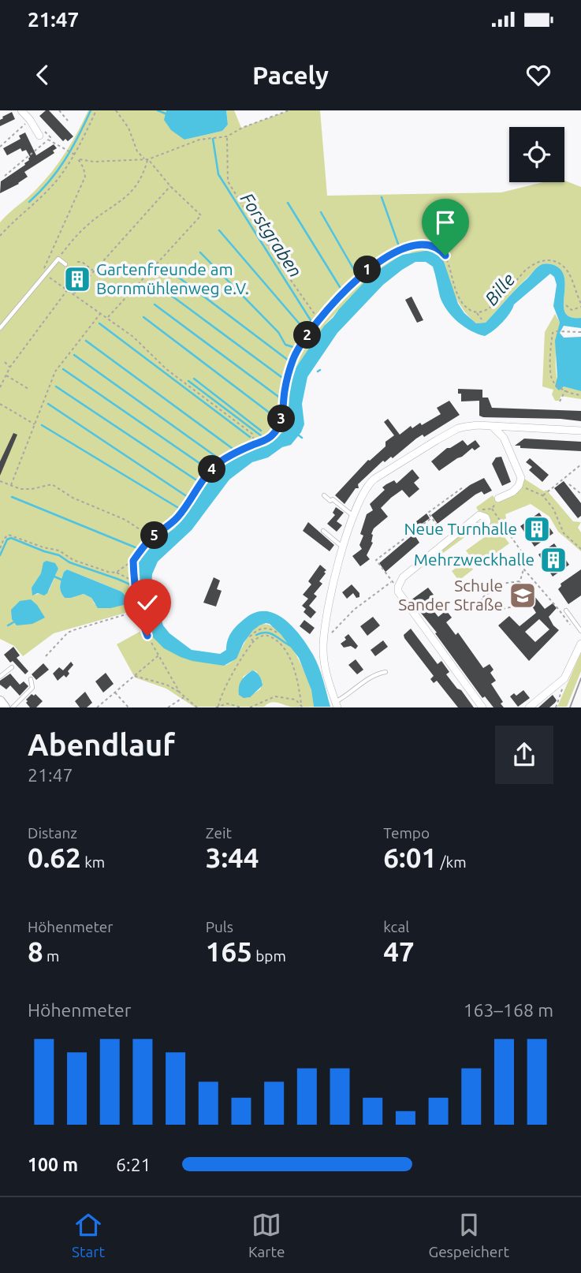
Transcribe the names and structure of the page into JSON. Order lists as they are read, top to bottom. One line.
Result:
{"water":["Forstgraben","Bille"],"places":{"building":["Gartenfreunde am Bornmühlenweg e.V.","Neue Turnhalle","Mehrzweckhalle"],"school or university":["Schule Sander Straße"]},"page":{"status":"21:47","header":"Pacely","pins":["1","2","3","4","5"],"heading":["Abendlauf","21:47"],"stats":[["Distanz","0.62 km"],["Zeit","3:44"],["Tempo","6:01 /km"],["Höhenmeter","8 m"],["Puls","165 bpm"],["kcal","47"]],"chart":["Höhenmeter","163–168 m"],"list":[{"name":"100 m","note":"6:21"}],"tabs":["Start","Karte","Gespeichert"]}}
